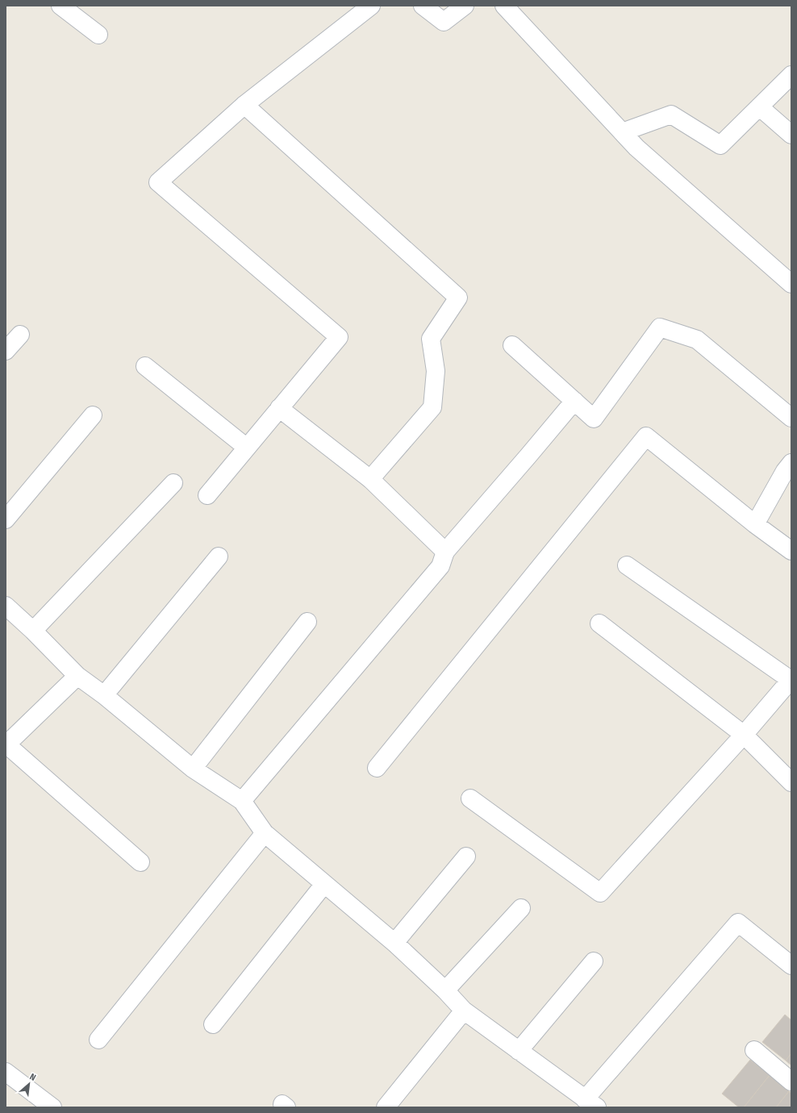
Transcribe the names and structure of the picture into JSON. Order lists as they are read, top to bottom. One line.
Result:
{"north":"top right"}
